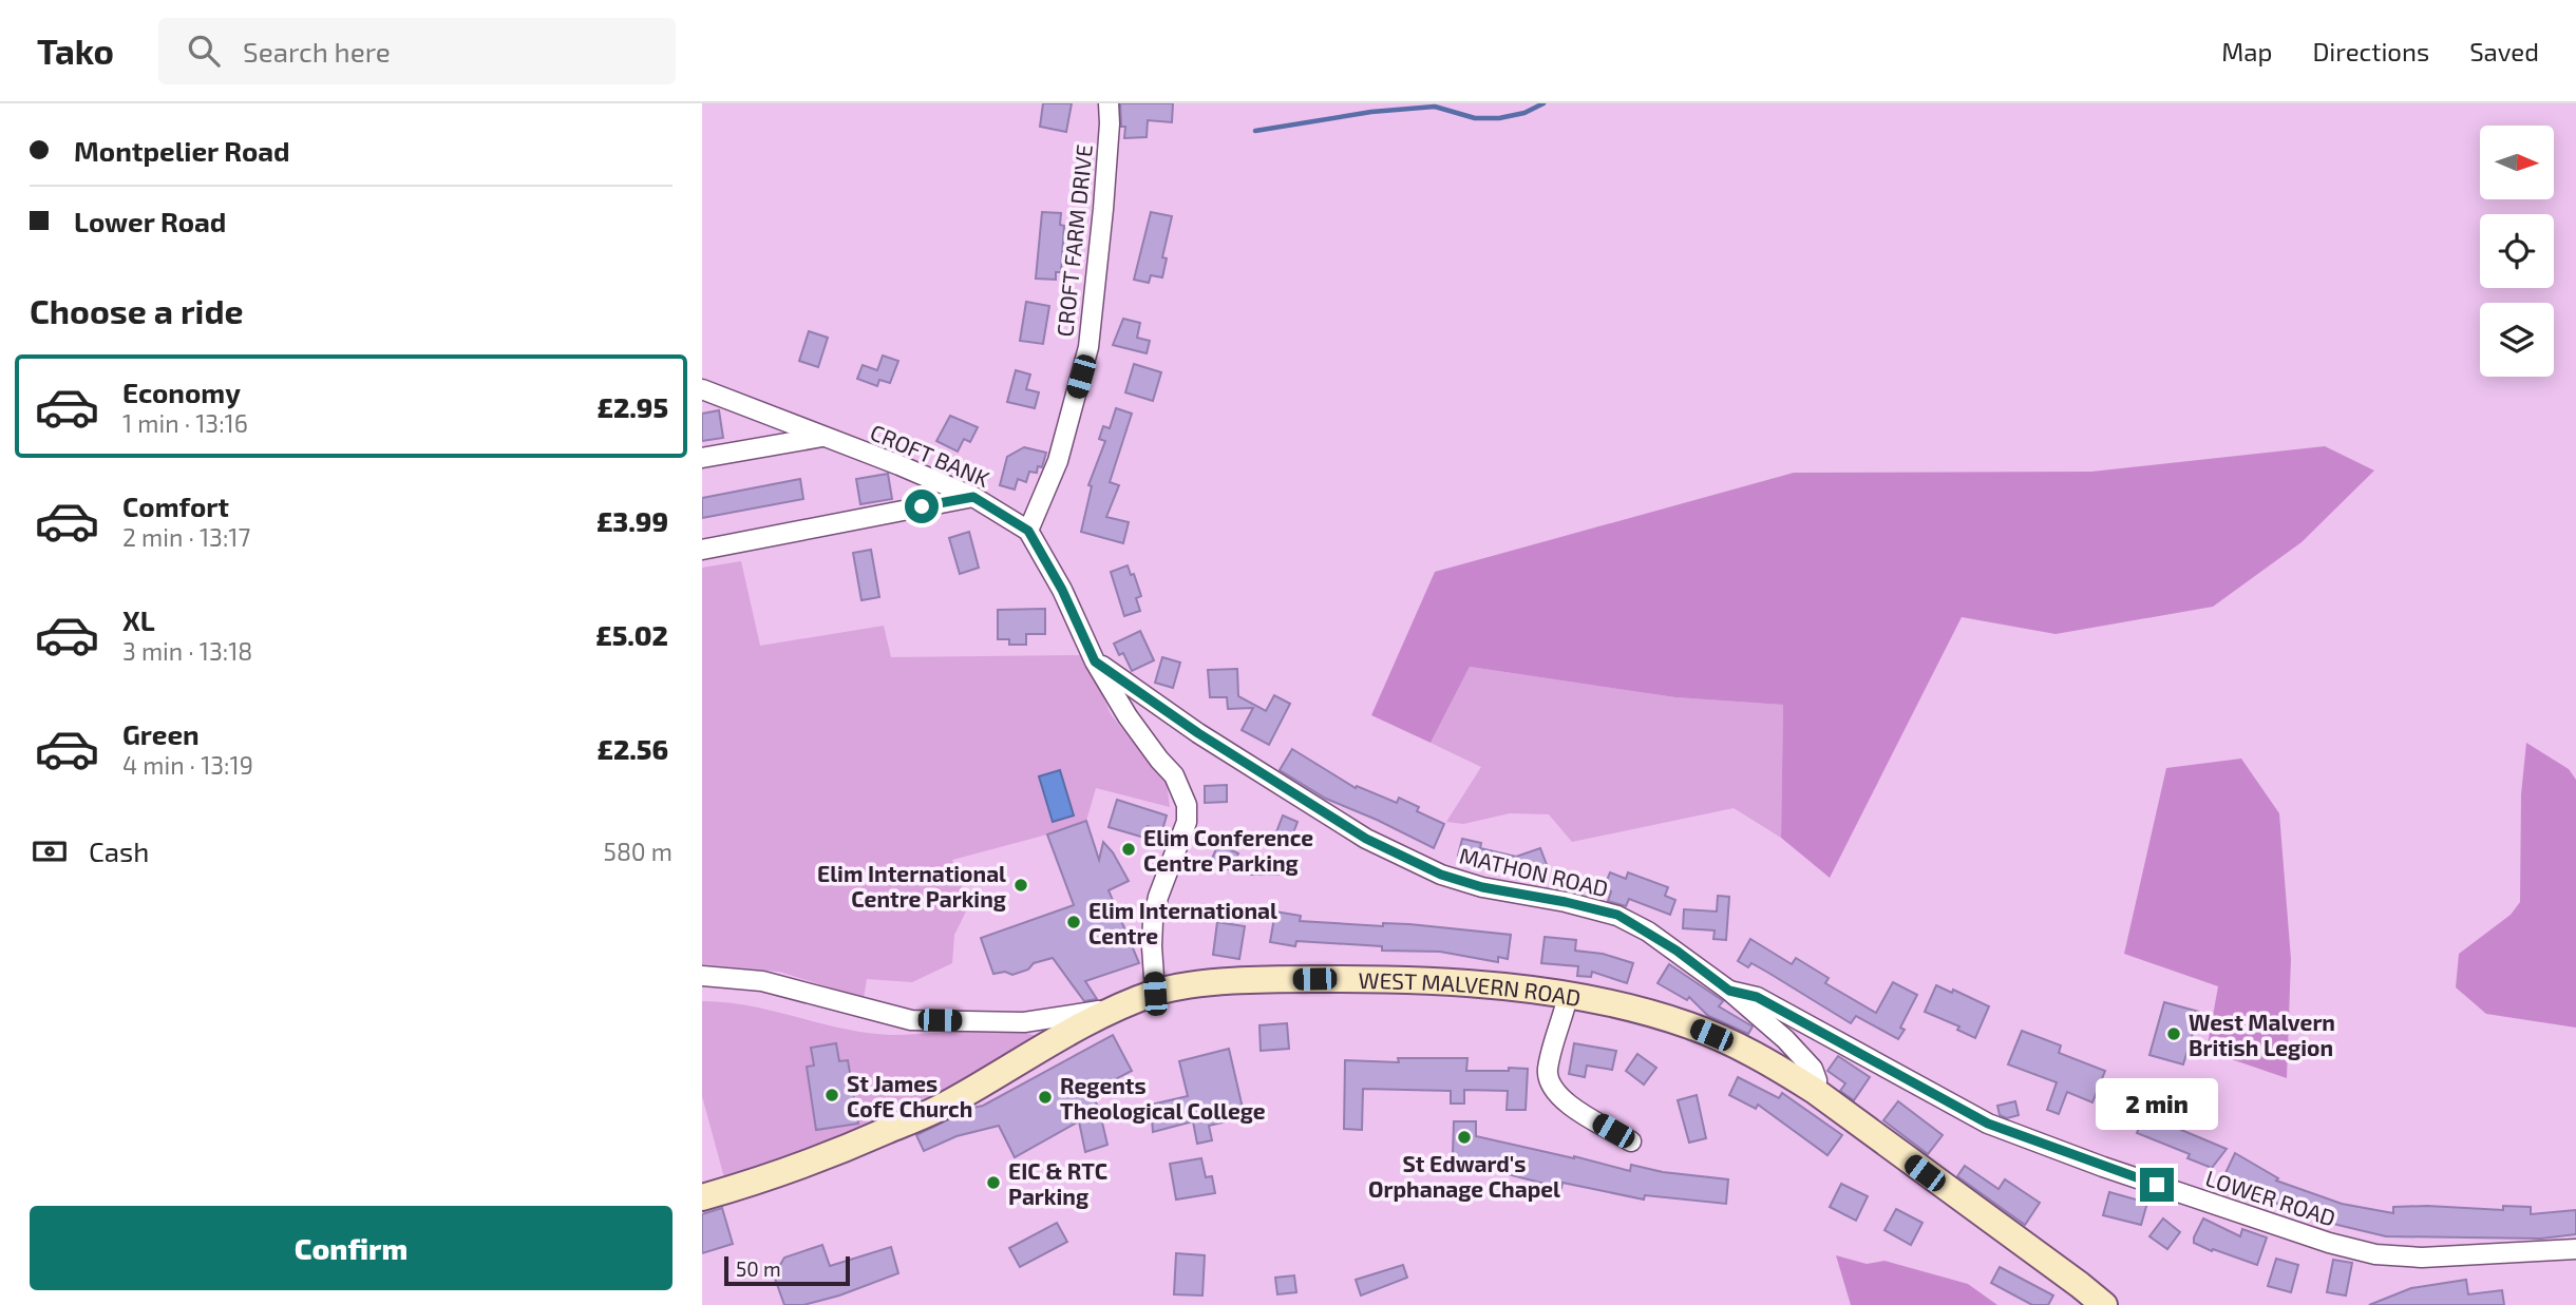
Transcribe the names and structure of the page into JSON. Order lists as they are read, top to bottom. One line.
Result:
{"streets":{"main road":["WEST MALVERN ROAD"],"street":["CROFT FARM DRIVE","CROFT BANK","MATHON ROAD","LOWER ROAD"]},"crossings":[["CROFT FARM DRIVE","CROFT BANK"],["CROFT BANK","MATHON ROAD"],["CROFT BANK","WEST MALVERN ROAD"],["MATHON ROAD","WEST MALVERN ROAD"],["MATHON ROAD","LOWER ROAD"]],"places":["Elim Conference Centre Parking","Elim International Centre Parking","Elim International Centre","West Malvern British Legion","St James CofE Church","Regents Theological College","St Edward's Orphanage Chapel","EIC & RTC Parking"],"scale_bar":"50 m","north":"right","page":{"header":"Tako","search":"Search here","nav":["Map","Directions","Saved"],"banner":["Montpelier Road","Lower Road"],"heading":"Choose a ride","list":[{"name":"Economy","note":"1 min · 13:16","value":"£2.95"},{"name":"Comfort","note":"2 min · 13:17","value":"£3.99"},{"name":"XL","note":"3 min · 13:18","value":"£5.02"},{"name":"Green","note":"4 min · 13:19","value":"£2.56"}],"pay":["Cash","580 m"],"bubble":"2 min","buttons":"Confirm","scale":"50 m"}}
